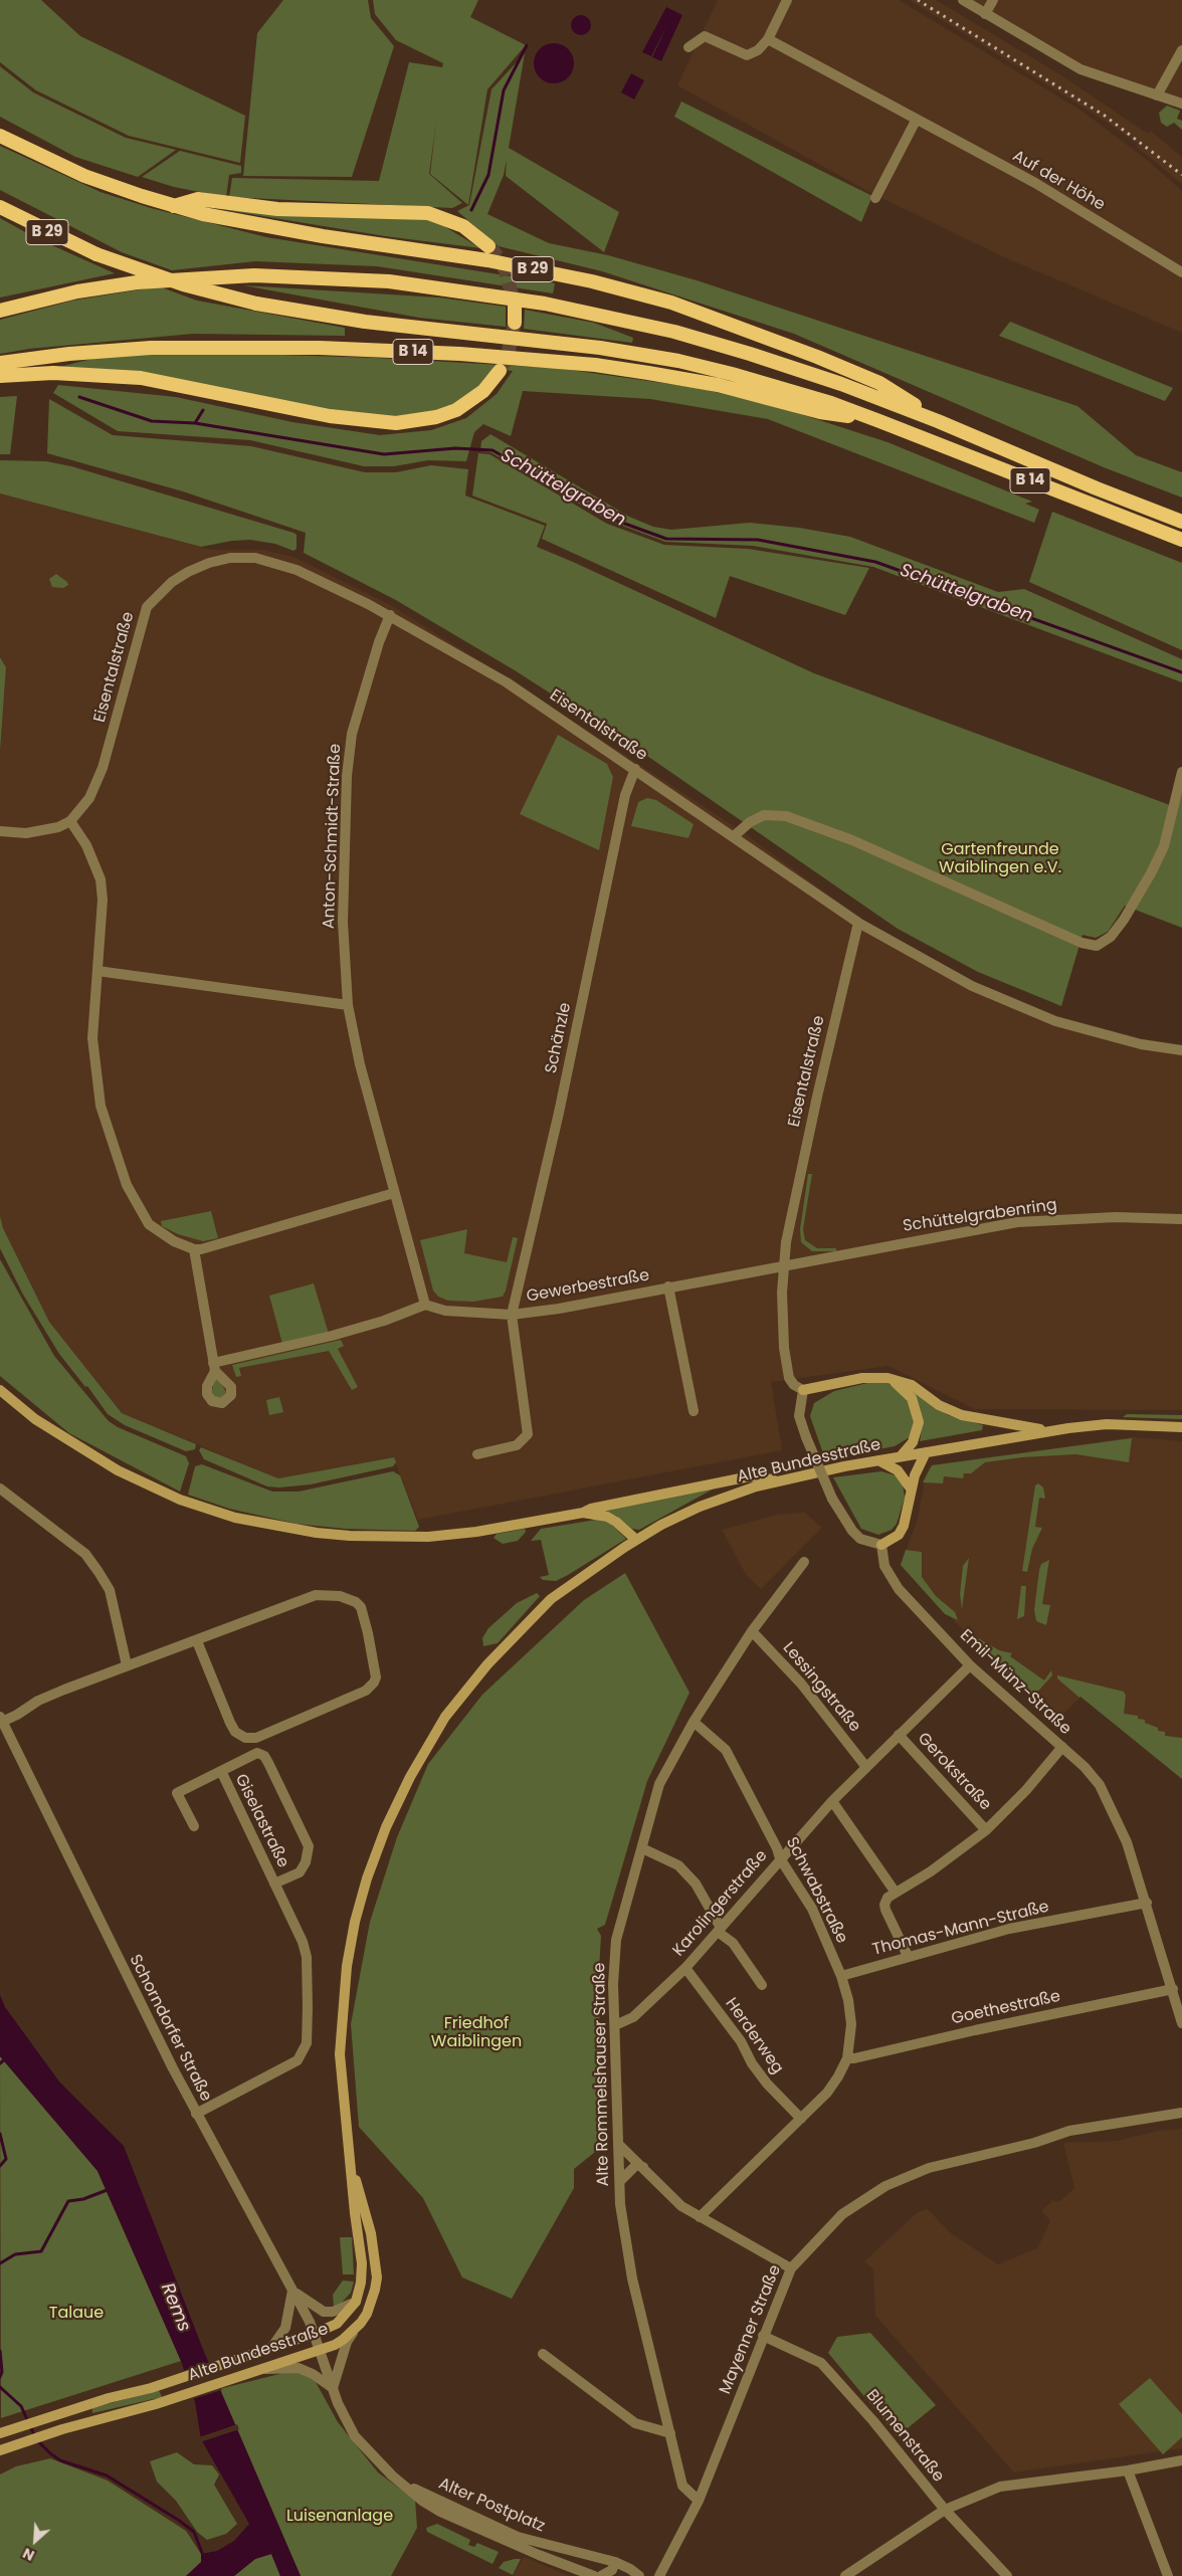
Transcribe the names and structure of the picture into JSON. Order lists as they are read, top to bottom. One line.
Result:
{"streets":{"highway":["B 29","B 14"],"main road":["Alte Bundesstraße"],"street":["Auf der Höhe","Eisentalstraße","Anton-Schmidt-Straße","Schänzle","Schüttelgrabenring","Gewerbestraße","Emil-Münz-Straße","Lessingstraße","Gerokstraße","Giselastraße","Schwabstraße","Karolingerstraße","Thomas-Mann-Straße","Goethestraße","Schorndorfer Straße","Herderweg","Alte Rommelshauser Straße","Mayenner Straße","Blumenstraße","Alter Postplatz"]},"crossings":[["B 29","B 14"],["Eisentalstraße","Anton-Schmidt-Straße"],["Eisentalstraße","Schänzle"],["Eisentalstraße","Schüttelgrabenring"],["Eisentalstraße","Gewerbestraße"],["Schänzle","Gewerbestraße"],["Schüttelgrabenring","Gewerbestraße"],["Alte Bundesstraße","Schorndorfer Straße"],["Alte Bundesstraße","Alter Postplatz"],["Emil-Münz-Straße","Karolingerstraße"],["Emil-Münz-Straße","Thomas-Mann-Straße"],["Emil-Münz-Straße","Goethestraße"],["Lessingstraße","Karolingerstraße"],["Lessingstraße","Alte Rommelshauser Straße"],["Gerokstraße","Karolingerstraße"],["Giselastraße","Schorndorfer Straße"],["Schwabstraße","Karolingerstraße"],["Schwabstraße","Thomas-Mann-Straße"],["Schwabstraße","Goethestraße"],["Schwabstraße","Herderweg"],["Schwabstraße","Alte Rommelshauser Straße"],["Karolingerstraße","Herderweg"],["Karolingerstraße","Alte Rommelshauser Straße"],["Schorndorfer Straße","Alter Postplatz"],["Alte Rommelshauser Straße","Mayenner Straße"],["Mayenner Straße","Blumenstraße"]],"water":["Schüttelgraben","Rems"],"parks":["Gartenfreunde Waiblingen e.V.","Friedhof Waiblingen","Talaue","Luisenanlage"],"north":"bottom left"}
